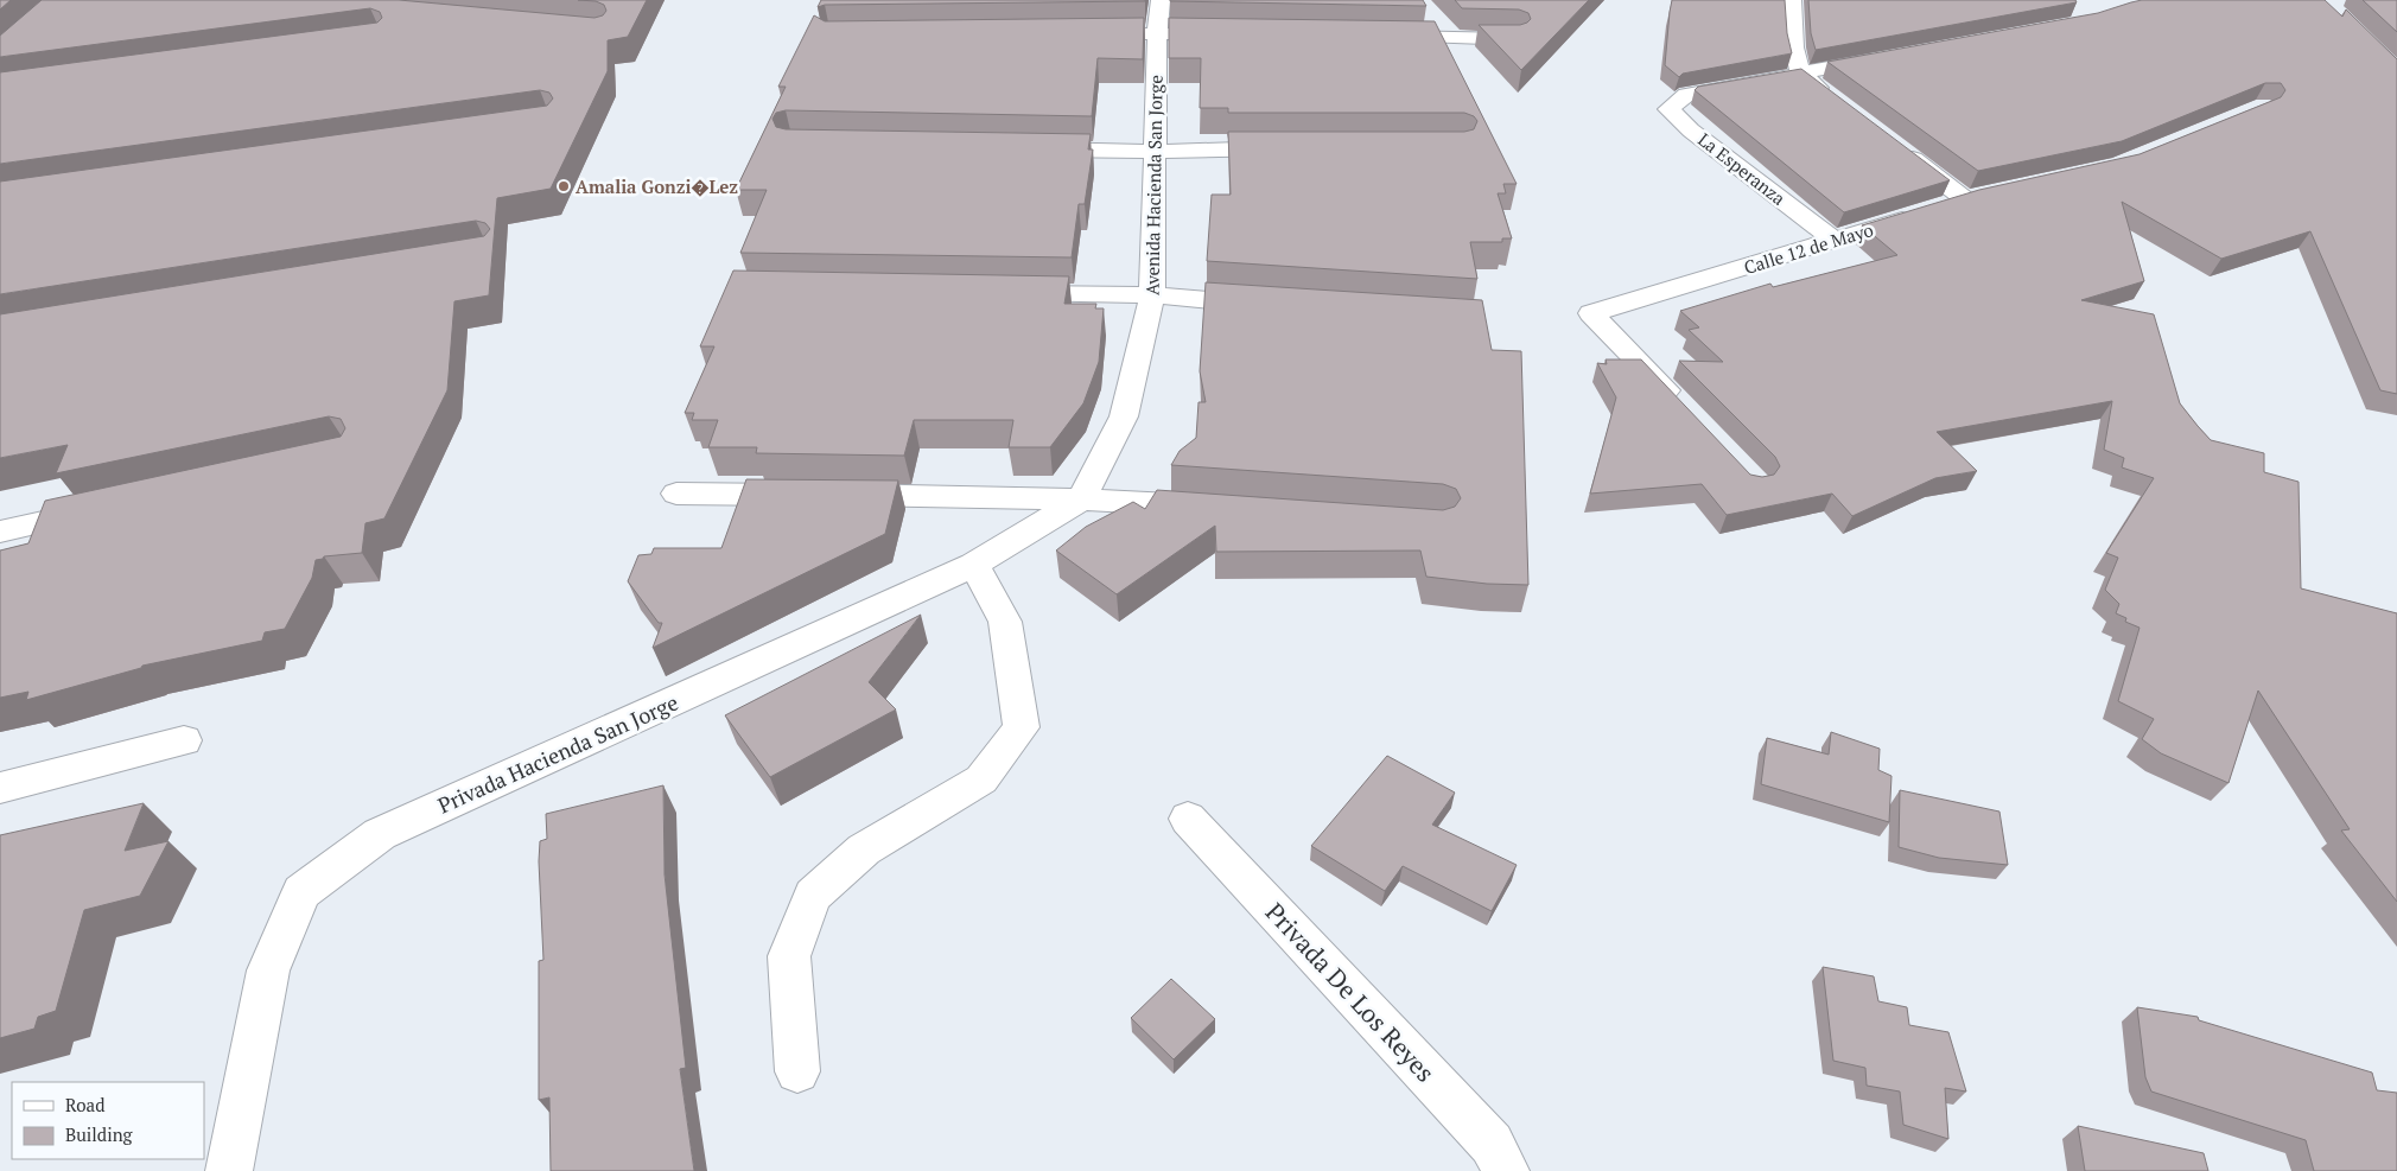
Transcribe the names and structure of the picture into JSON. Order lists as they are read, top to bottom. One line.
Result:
{"streets":{"street":["La Esperanza","Avenida Hacienda San Jorge","Calle 12 de Mayo","Privada Hacienda San Jorge","Privada De Los Reyes"]},"crossings":[["La Esperanza","Calle 12 de Mayo"],["Avenida Hacienda San Jorge","Privada Hacienda San Jorge"]],"places":["Amalia Gonzi�Lez"],"legend":["Road","Building"]}
